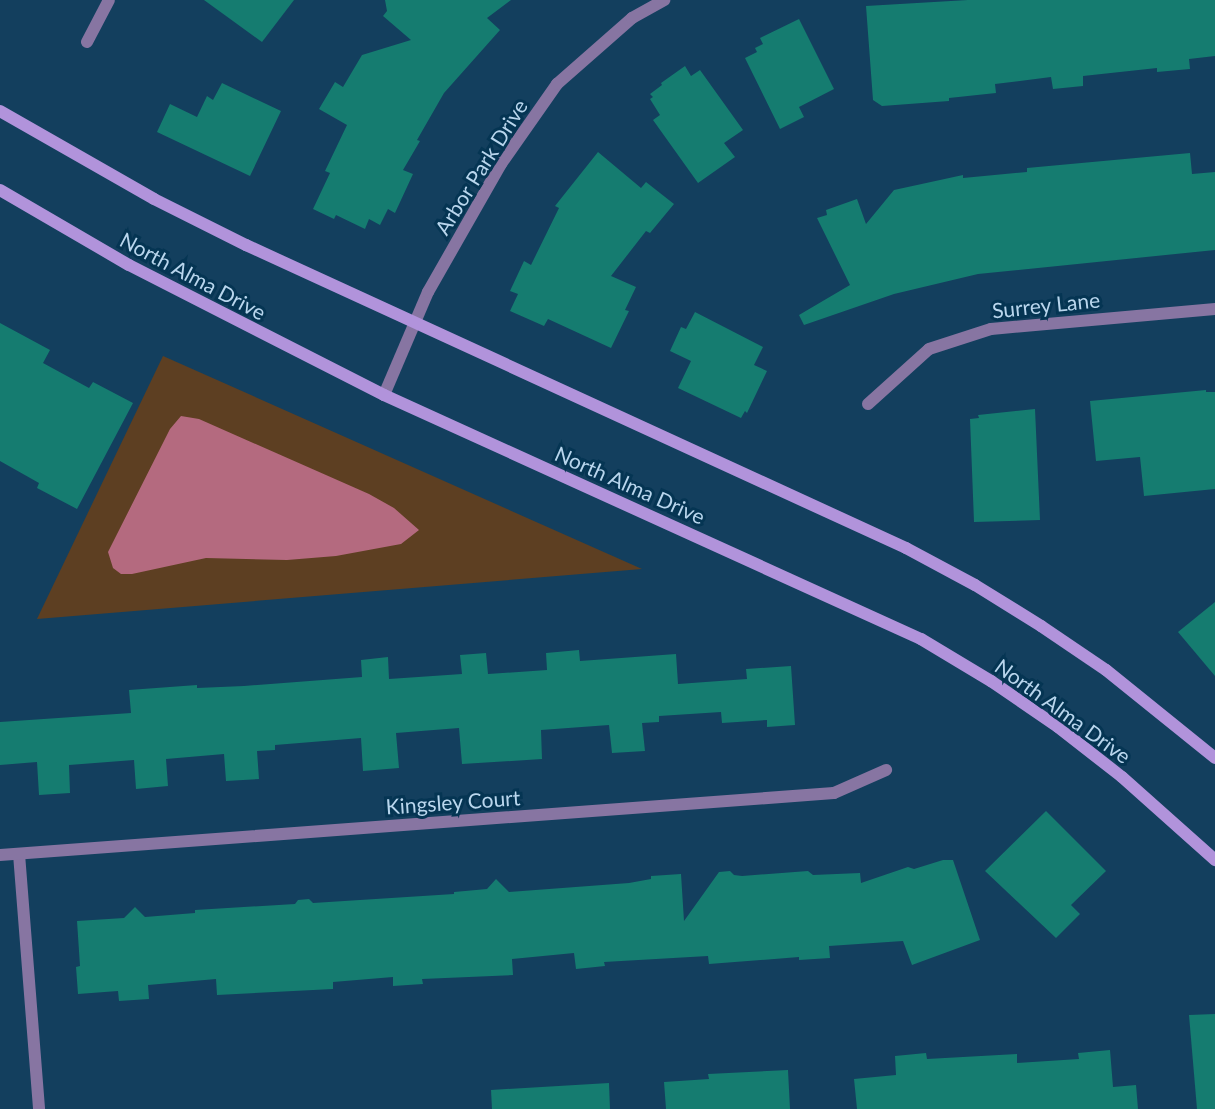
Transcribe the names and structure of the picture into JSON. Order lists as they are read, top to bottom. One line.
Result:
{"streets":{"main road":["North Alma Drive"],"street":["Arbor Park Drive","Surrey Lane","Kingsley Court"]},"crossings":[["Arbor Park Drive","North Alma Drive"]]}
